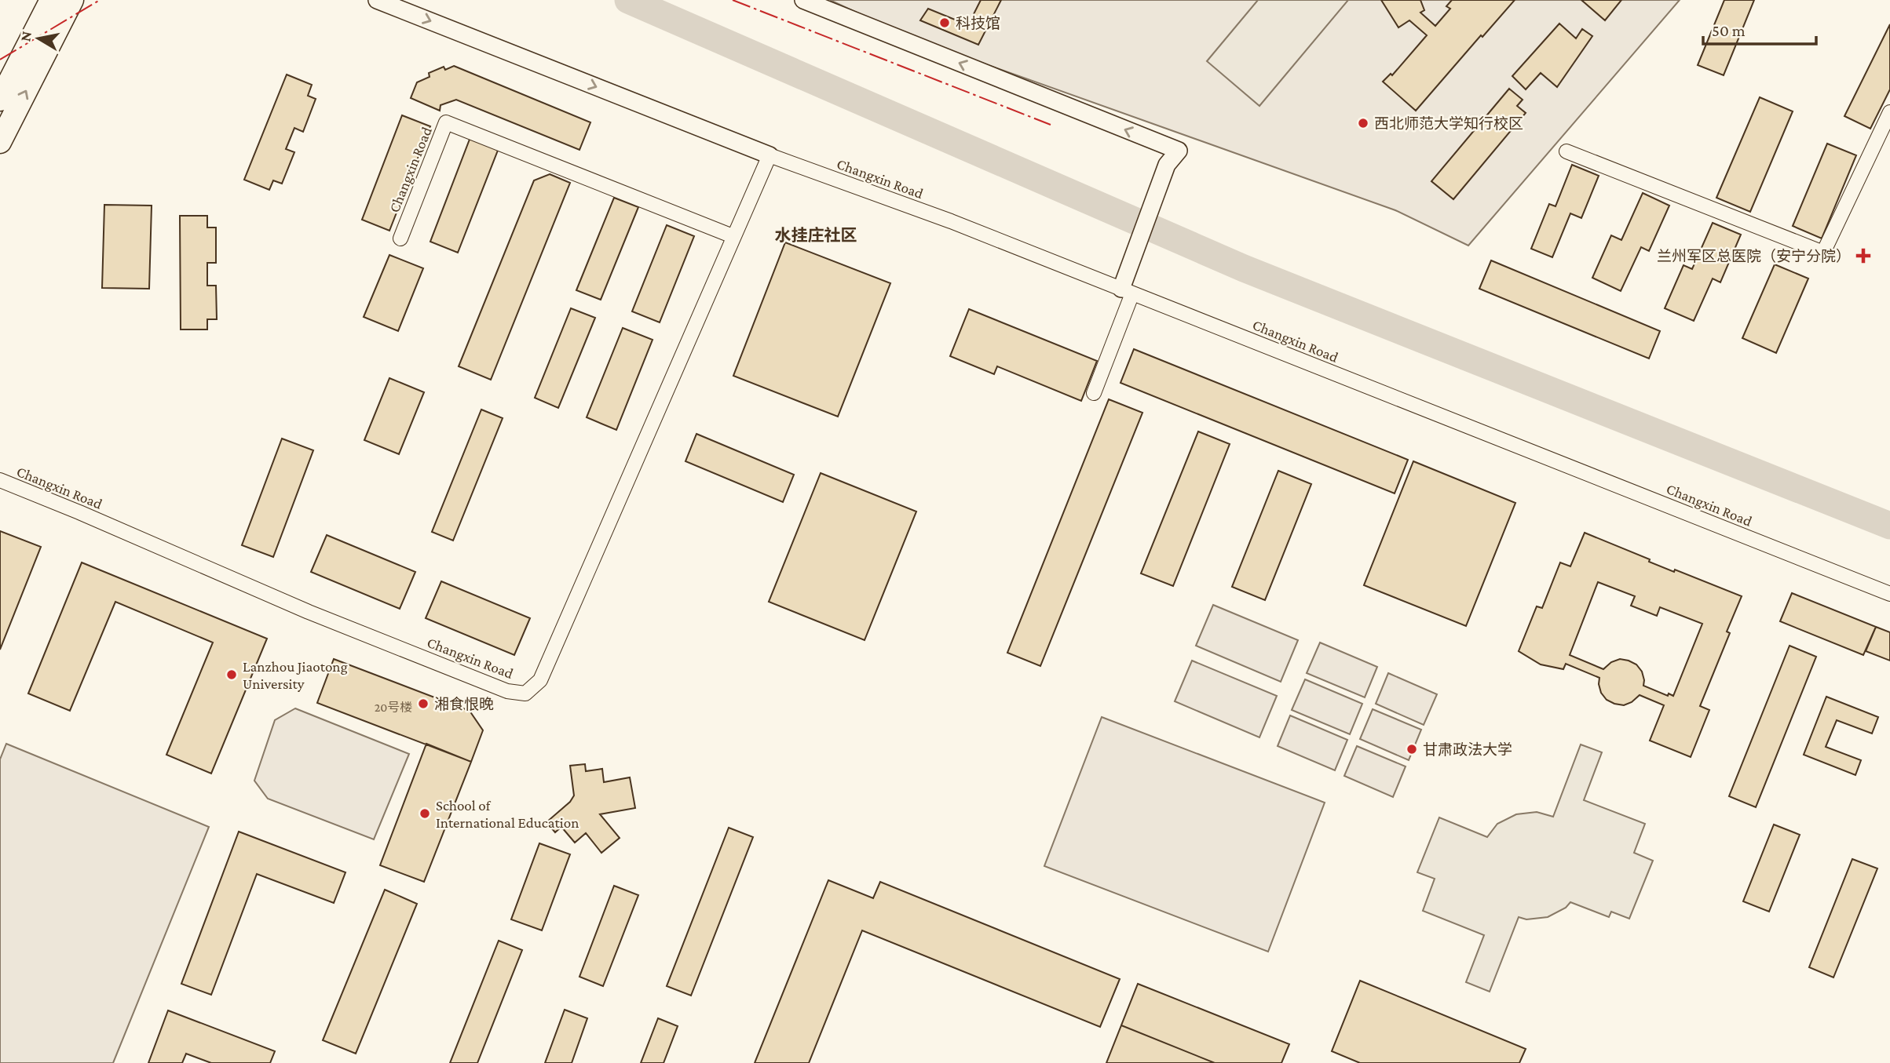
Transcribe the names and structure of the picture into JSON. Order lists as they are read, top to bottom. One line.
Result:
{"streets":{"street":["Changxin Road"]},"districts":["水挂庄社区"],"places":{"other":["科技馆","西北师范大学知行校区","Lanzhou Jiaotong University","湘食恨晚","甘肃政法大学","School of International Education"],"health":["兰州军区总医院（安宁分院）"]},"house_numbers":["20号楼"],"scale_bar":"50 m","north":"left"}
